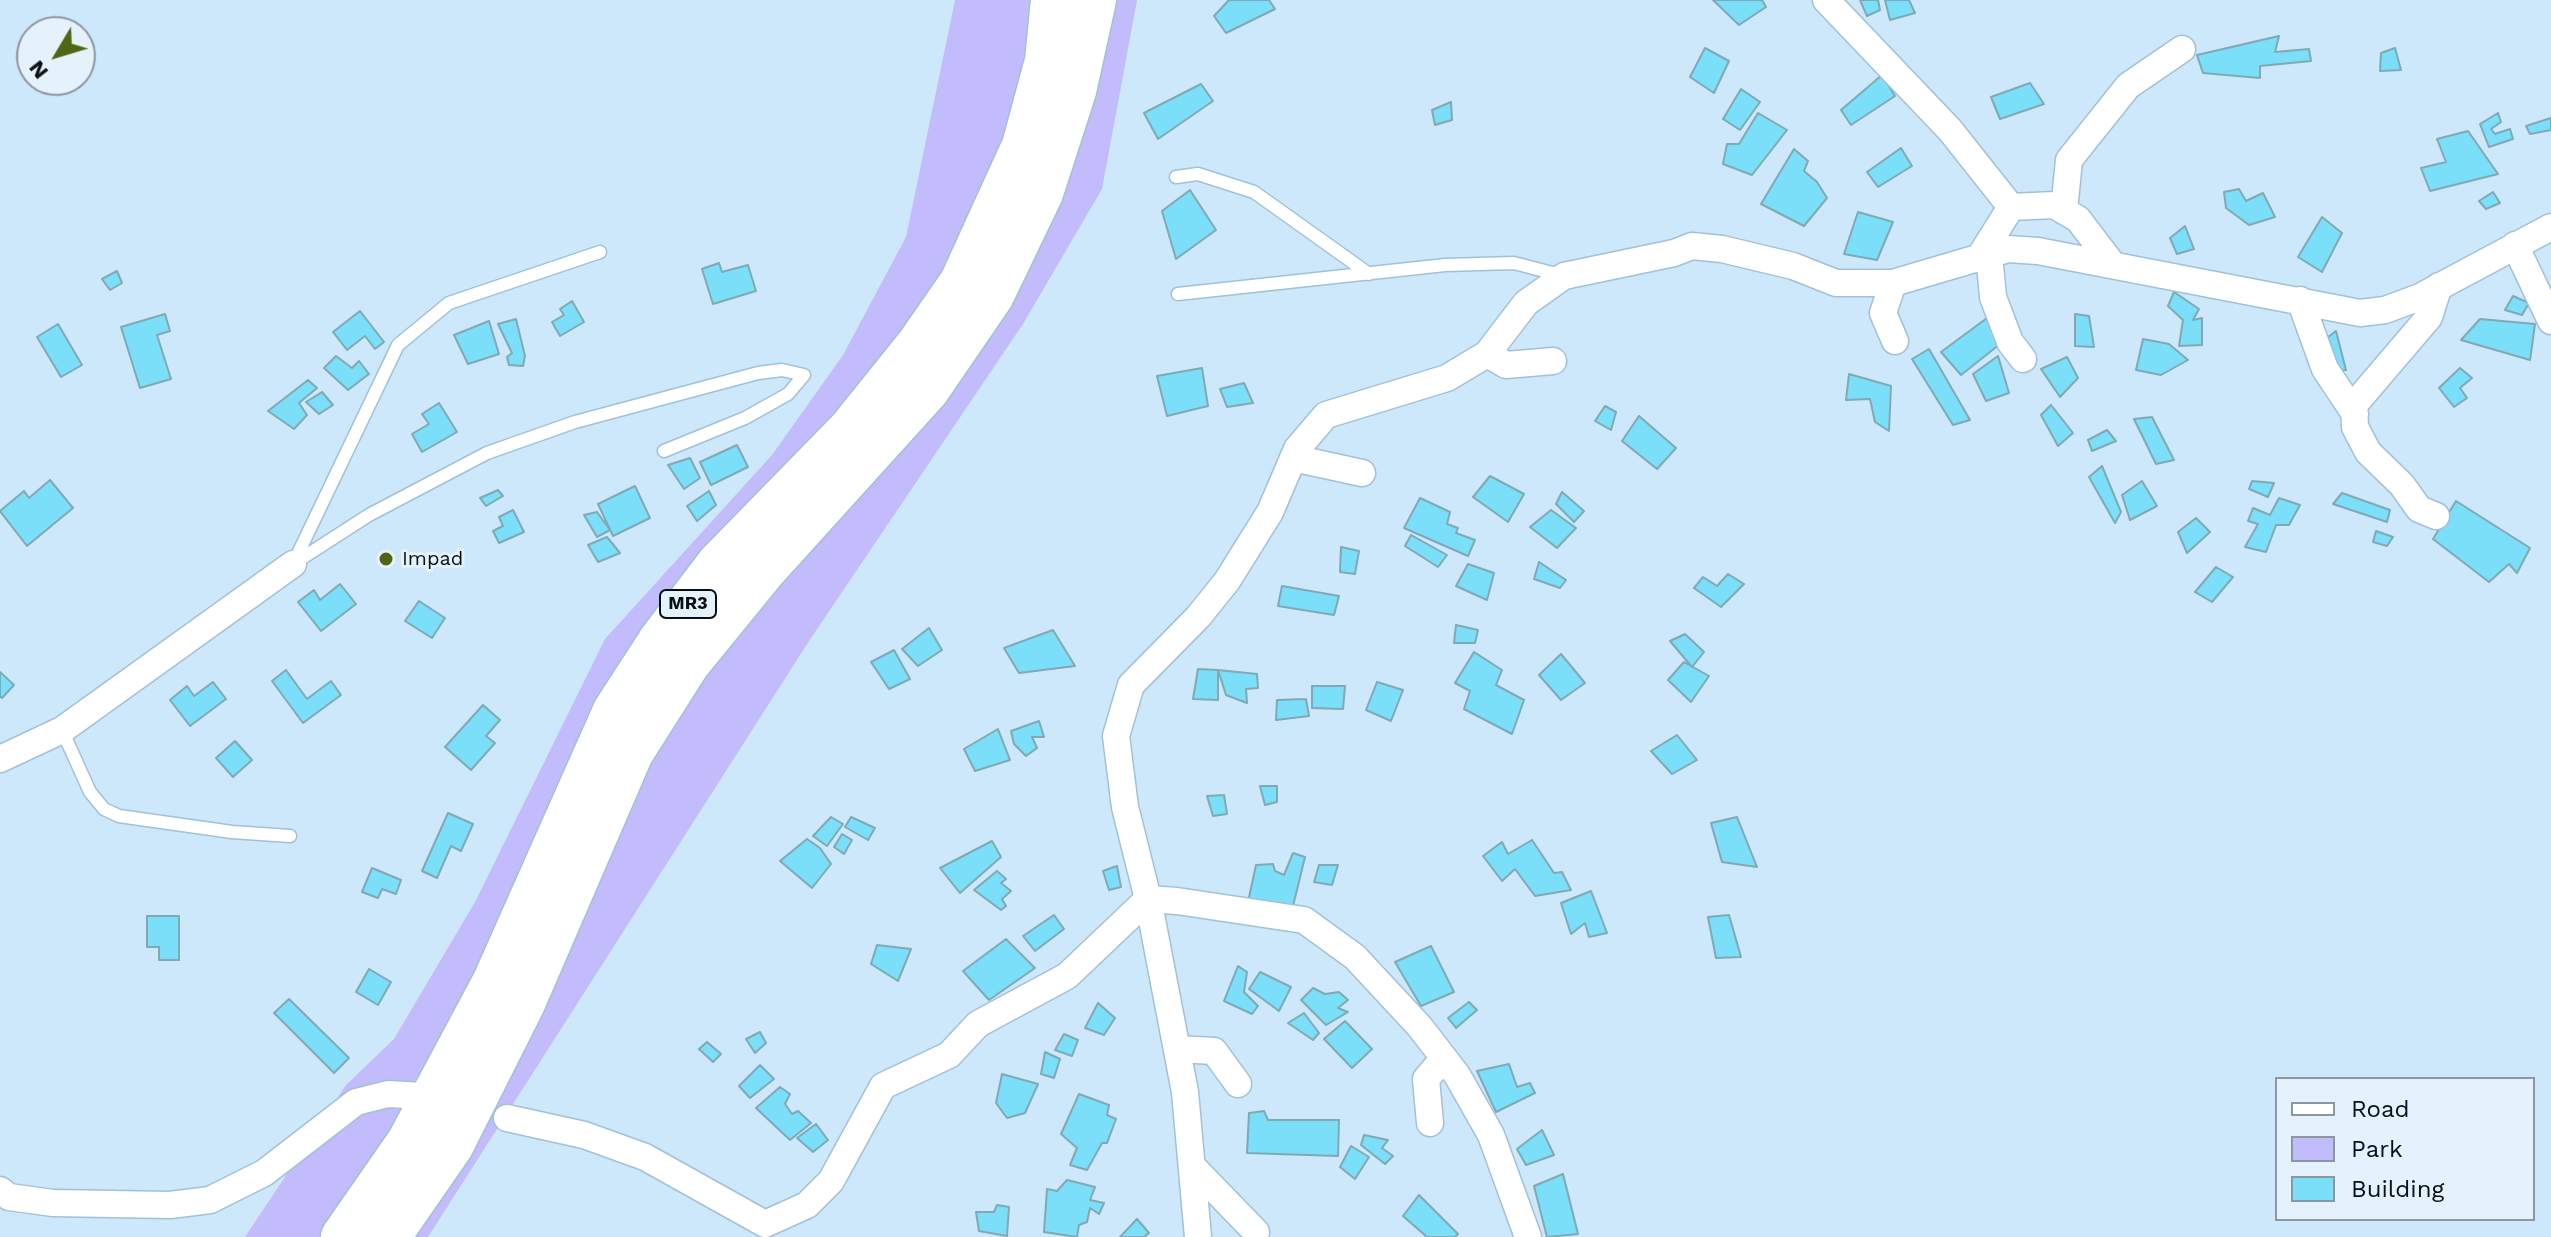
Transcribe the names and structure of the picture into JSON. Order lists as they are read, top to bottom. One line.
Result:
{"streets":{"highway":["MR3"]},"places":["Impad"],"legend":["Road","Park","Building"],"north":"bottom left"}
